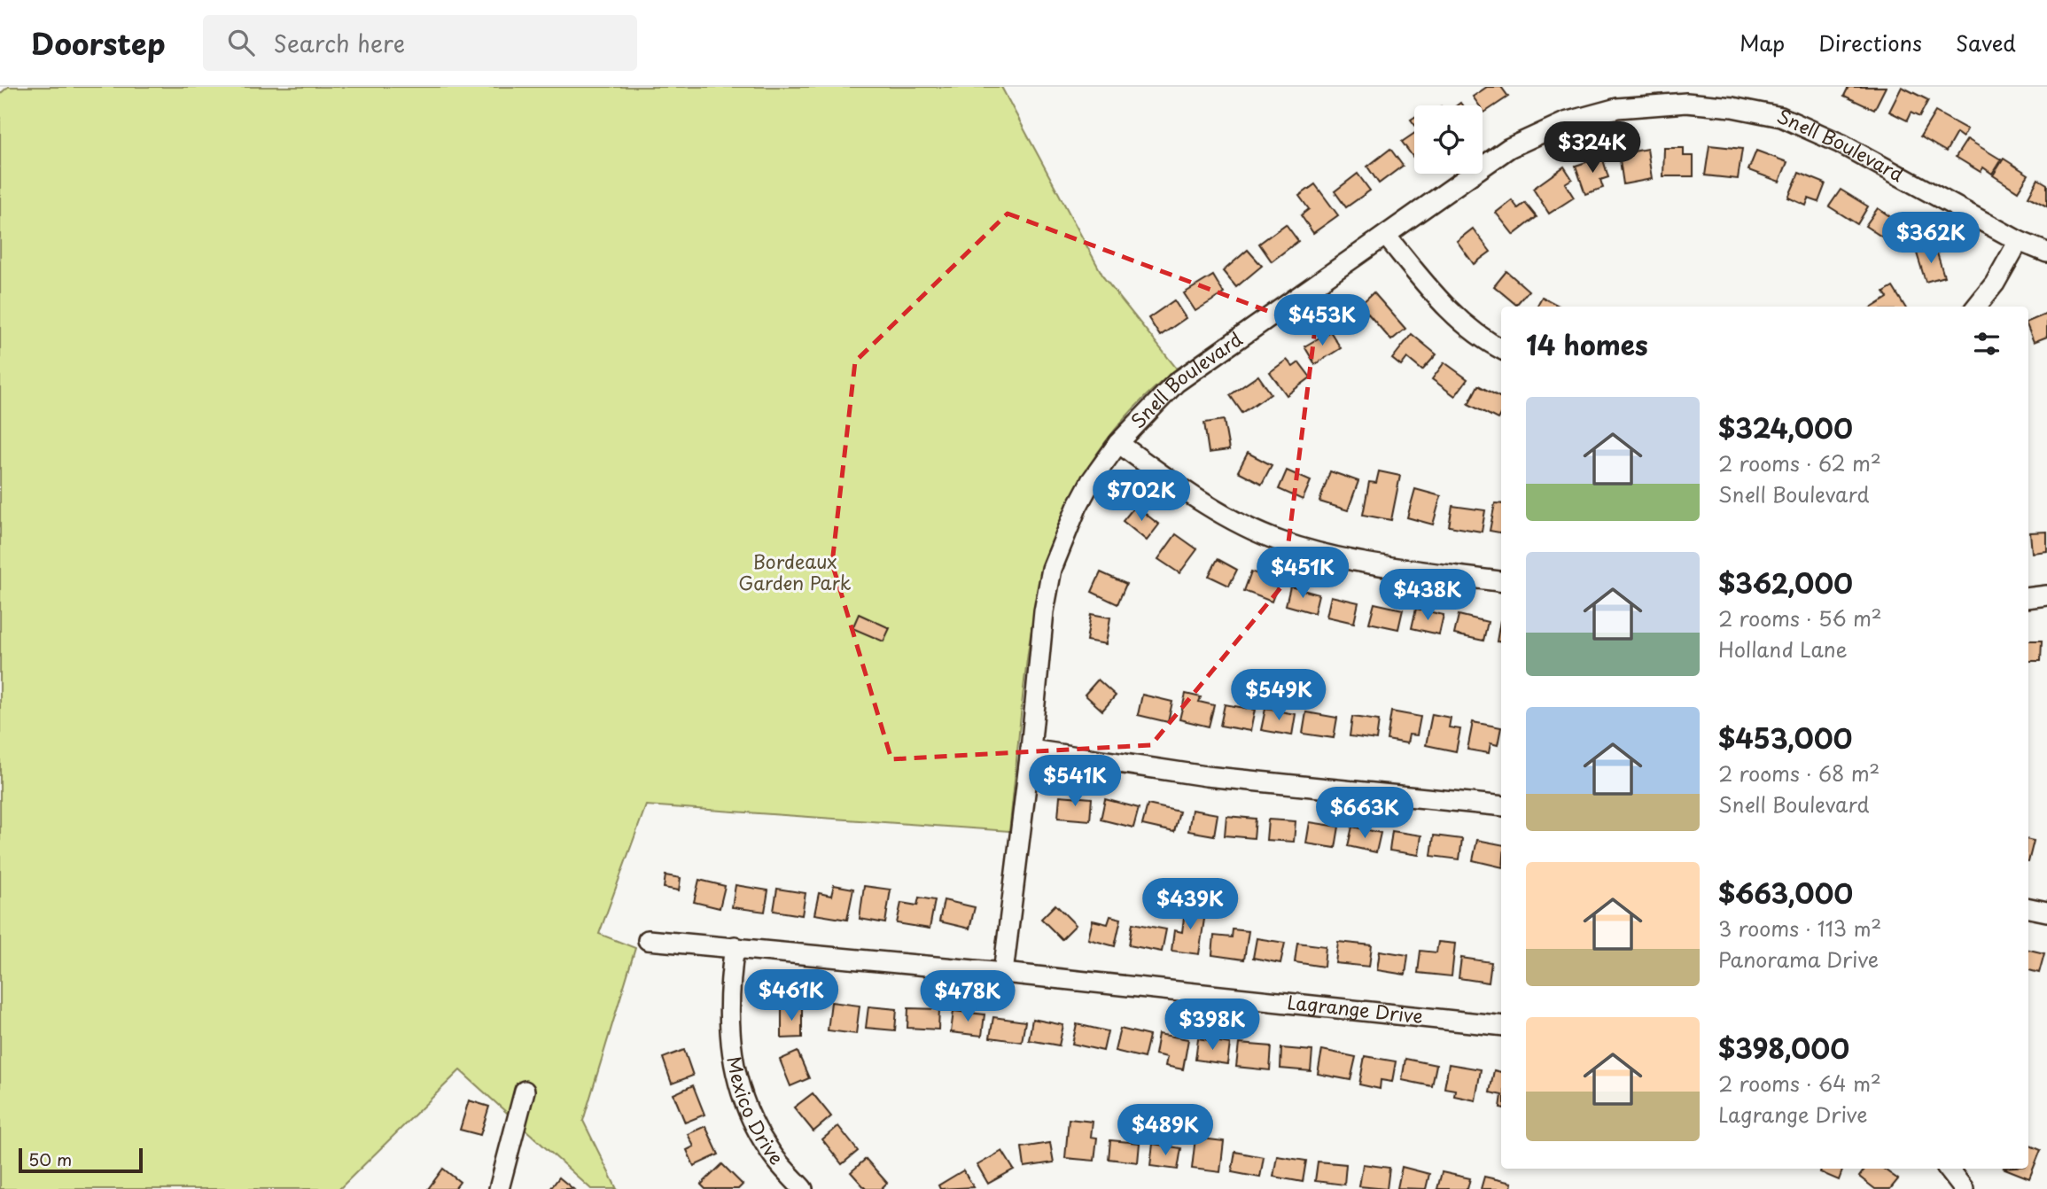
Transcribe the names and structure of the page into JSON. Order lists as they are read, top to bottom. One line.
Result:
{"streets":{"street":["Snell Boulevard","Lagrange Drive","Mexico Drive"]},"crossings":[["Snell Boulevard","Lagrange Drive"],["Lagrange Drive","Mexico Drive"]],"parks":["Bordeaux Garden Park"],"scale_bar":"50 m","page":{"header":"Doorstep","search":"Search here","nav":["Map","Directions","Saved"],"price":["$324K","$362K","$453K","$702K","$451K","$438K","$549K","$541K","$663K","$439K","$461K","$478K","$398K","$489K"],"heading":"14 homes","list":[{"name":"$324,000","note":"2 rooms · 62 m² · Snell Boulevard"},{"name":"$362,000","note":"2 rooms · 56 m² · Holland Lane"},{"name":"$453,000","note":"2 rooms · 68 m² · Snell Boulevard"},{"name":"$663,000","note":"3 rooms · 113 m² · Panorama Drive"},{"name":"$398,000","note":"2 rooms · 64 m² · Lagrange Drive"}],"scale":"50 m"}}
